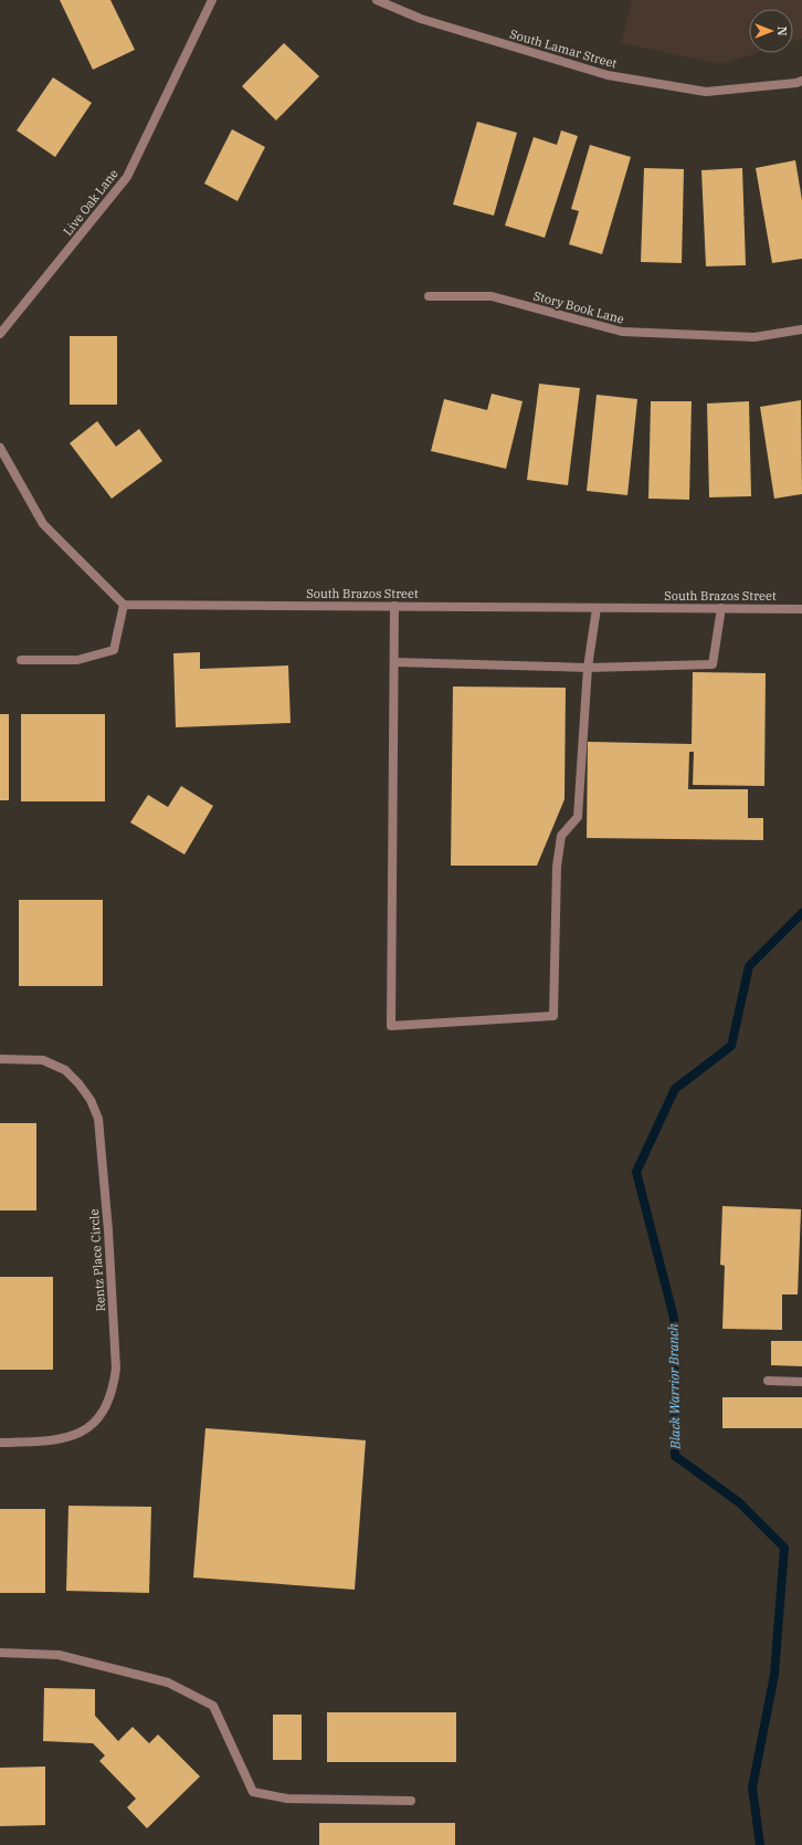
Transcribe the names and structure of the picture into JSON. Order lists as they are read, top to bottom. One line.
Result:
{"streets":{"street":["South Lamar Street","Live Oak Lane","Story Book Lane","South Brazos Street","Rentz Place Circle"]},"water":["Black Warrior Branch"],"north":"right"}
